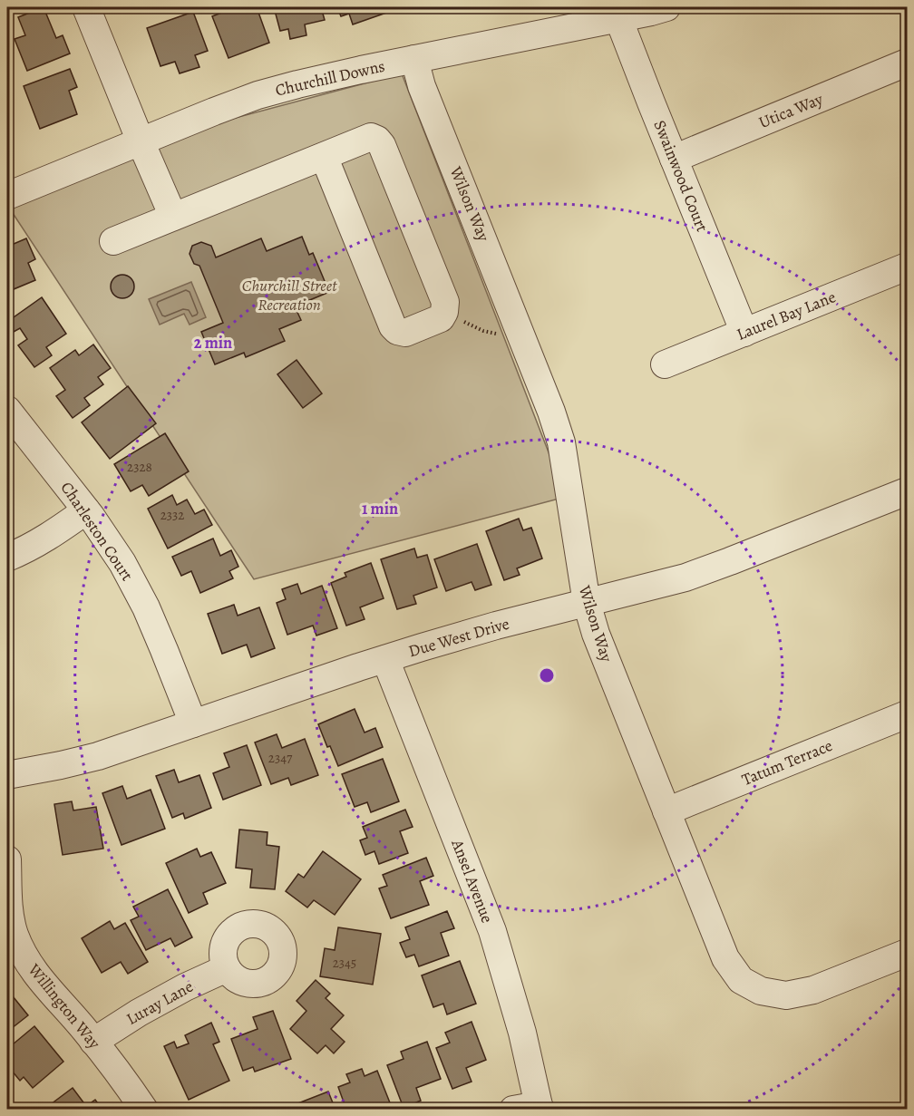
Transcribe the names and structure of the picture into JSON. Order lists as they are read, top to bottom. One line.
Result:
{"streets":{"street":["Churchill Downs","Utica Way","Swainwood Court","Wilson Way","Laurel Bay Lane","Charleston Court","Due West Drive","Tatum Terrace","Ansel Avenue","Luray Lane","Willington Way"]},"crossings":[["Churchill Downs","Swainwood Court"],["Churchill Downs","Wilson Way"],["Utica Way","Swainwood Court"],["Swainwood Court","Laurel Bay Lane"],["Wilson Way","Due West Drive"],["Wilson Way","Tatum Terrace"],["Charleston Court","Due West Drive"],["Due West Drive","Ansel Avenue"],["Luray Lane","Willington Way"]],"parks":["Churchill Street Recreation"],"house_numbers":["2328","2332","2347","2345"],"rings":["2 min","1 min"]}
